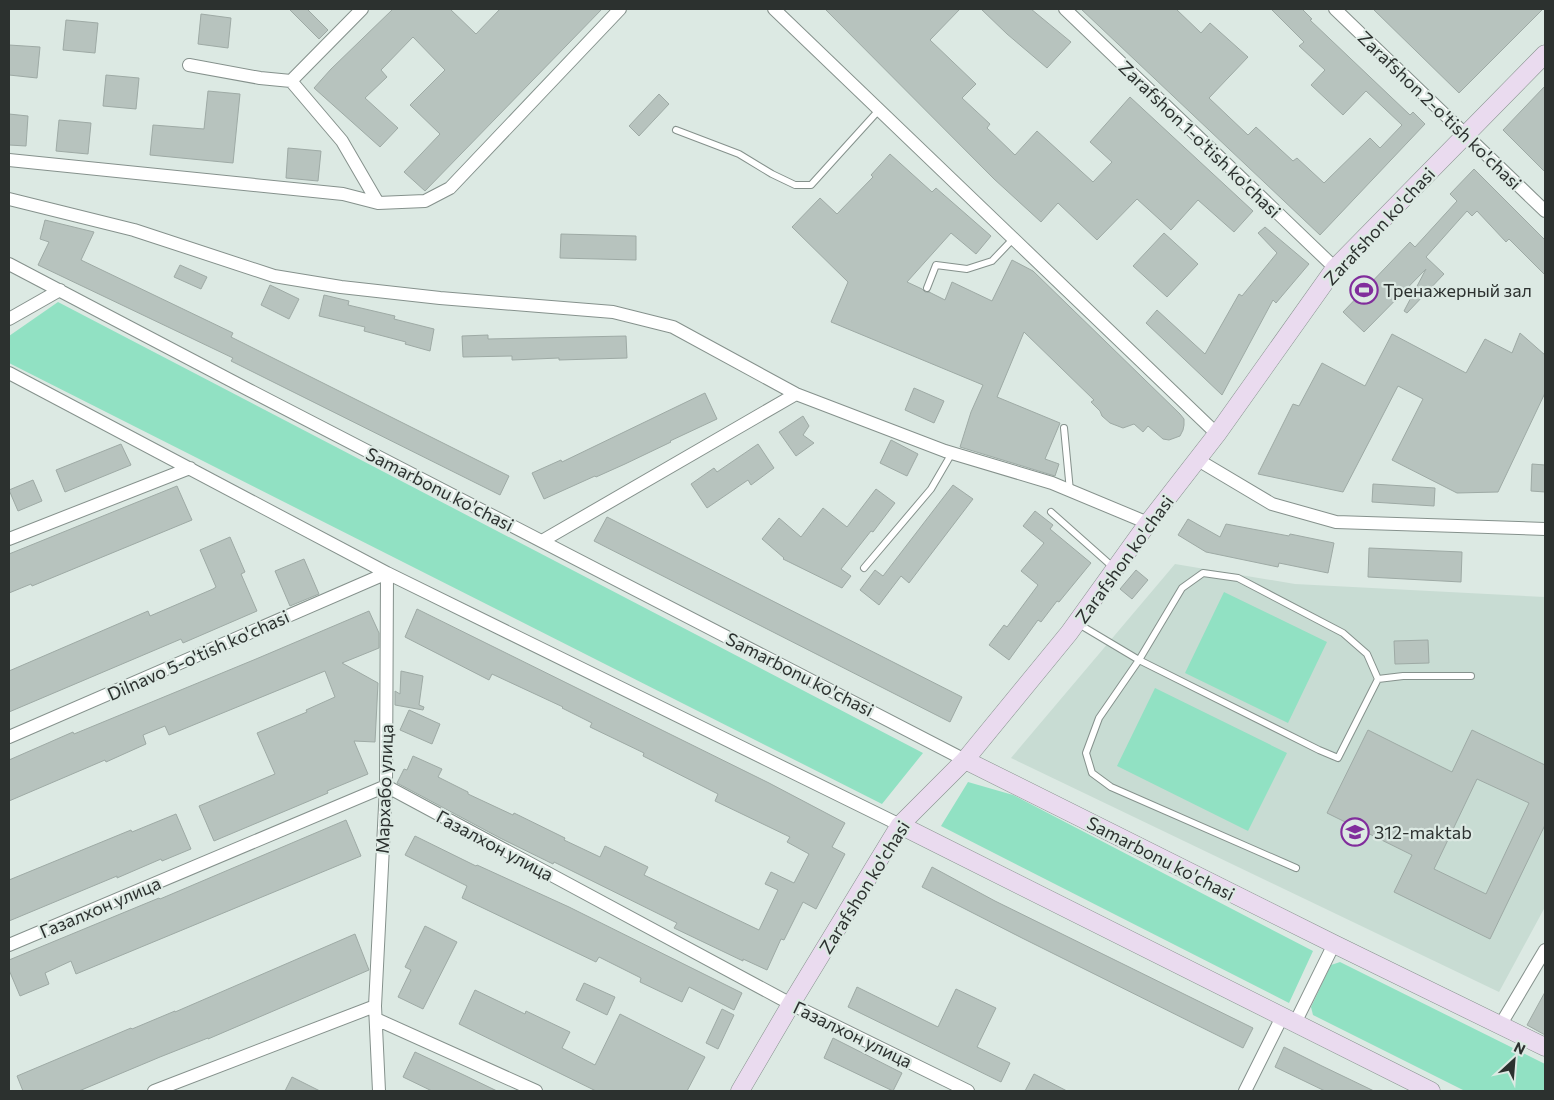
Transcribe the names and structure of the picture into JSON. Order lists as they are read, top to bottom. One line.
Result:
{"streets":{"street":["Zarafshon 2-o'tish ko'chasi","Zarafshon 1-o'tish ko'chasi","Zarafshon ko'chasi","Samarbonu ko'chasi","Dilnavo 5-o'tish ko'chasi","Мархабо улица","Газалхон улица"]},"crossings":[["Zarafshon 2-o'tish ko'chasi","Zarafshon ko'chasi"],["Zarafshon 1-o'tish ko'chasi","Zarafshon ko'chasi"],["Zarafshon ko'chasi","Samarbonu ko'chasi"],["Zarafshon ko'chasi","Газалхон улица"],["Dilnavo 5-o'tish ko'chasi","Мархабо улица"],["Мархабо улица","Газалхон улица"]],"places":{"sports":["Тренажерный зал"],"school or university":["312-maktab"]},"north":"top right"}
